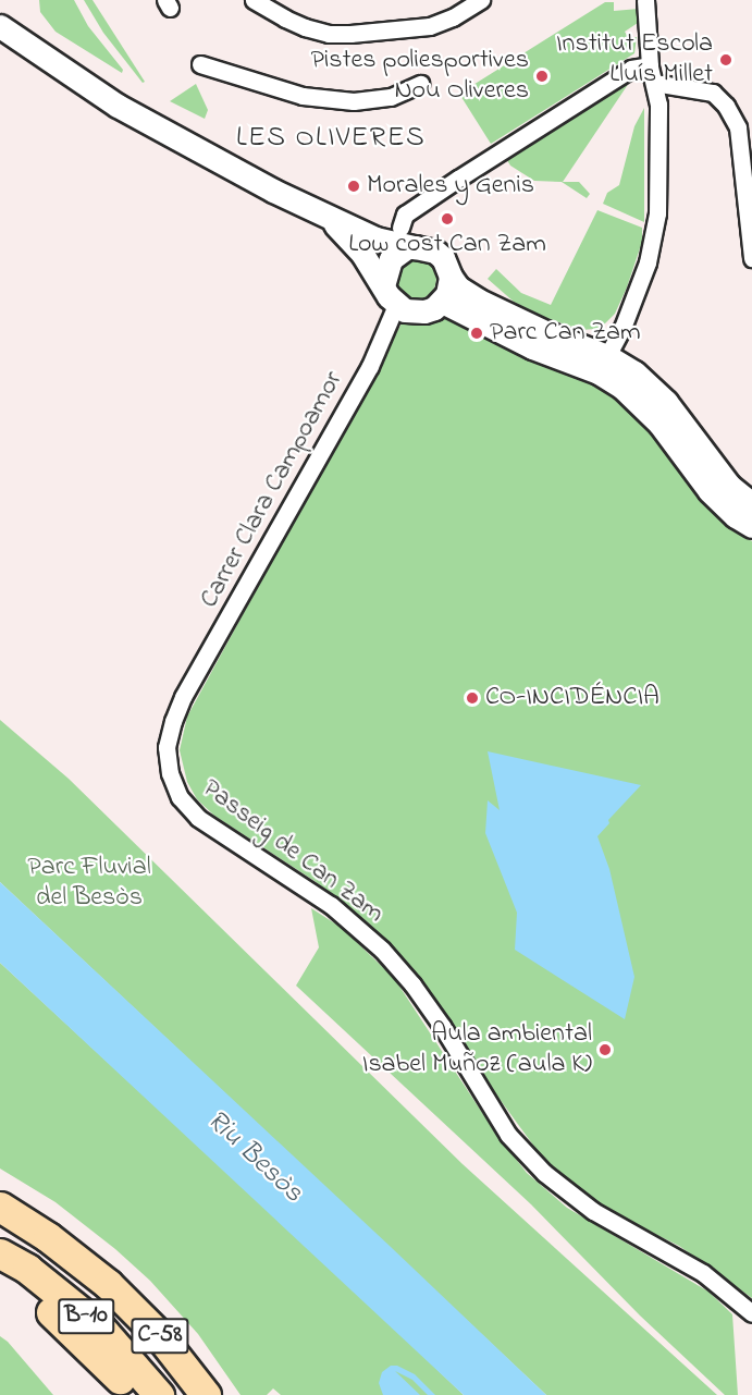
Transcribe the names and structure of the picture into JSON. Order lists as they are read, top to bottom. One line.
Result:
{"streets":{"highway":["B-10","C-58"],"street":["Carrer Clara Campoamor","Passeig de Can Zam"]},"crossings":[["Carrer Clara Campoamor","Passeig de Can Zam"]],"districts":["LES OLIVERES"],"water":["Riu Besòs"],"parks":["Parc Fluvial del Besòs"],"places":["Institut Escola Lluís Millet","Pistes poliesportives Nou Oliveres","Morales y Genis","Low cost Can Zam","Parc Can Zam","CO-INCIDÉNCIA","Aula ambiental Isabel Muñoz (aula K)"]}
